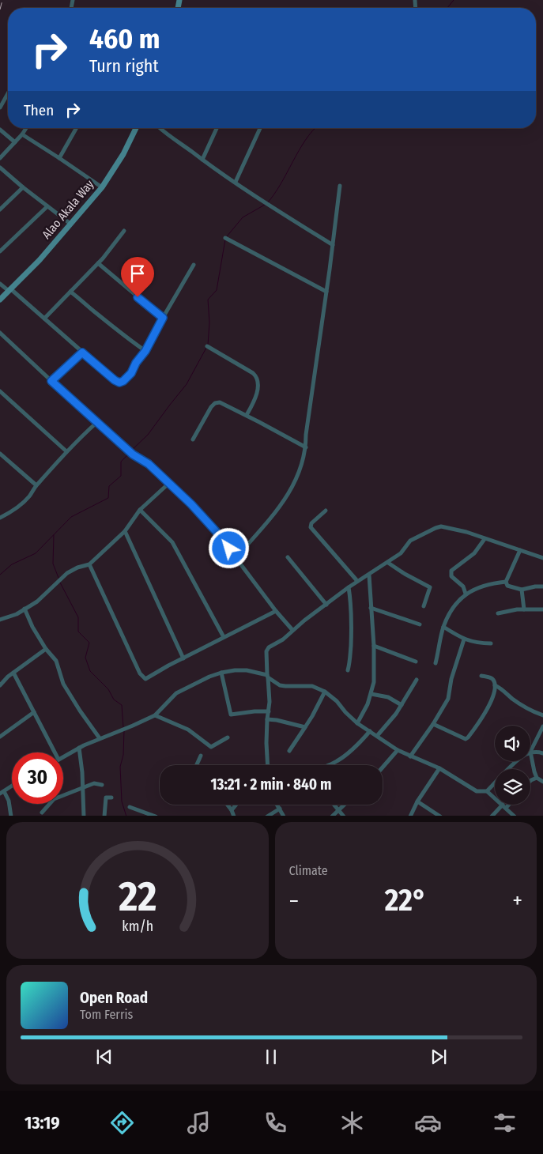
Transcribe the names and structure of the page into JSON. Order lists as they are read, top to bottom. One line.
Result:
{"streets":{"street":["Alao Akala Way"]},"page":{"turn":["460 m","Turn right"],"then":"Then","limit":"30","trip":"13:21 · 2 min · 840 m","tile":"Climate","heat":["−","22°","+"],"song":["Open Road","Tom Ferris"],"tabs":"13:19","gauge":["22","km/h"]}}
